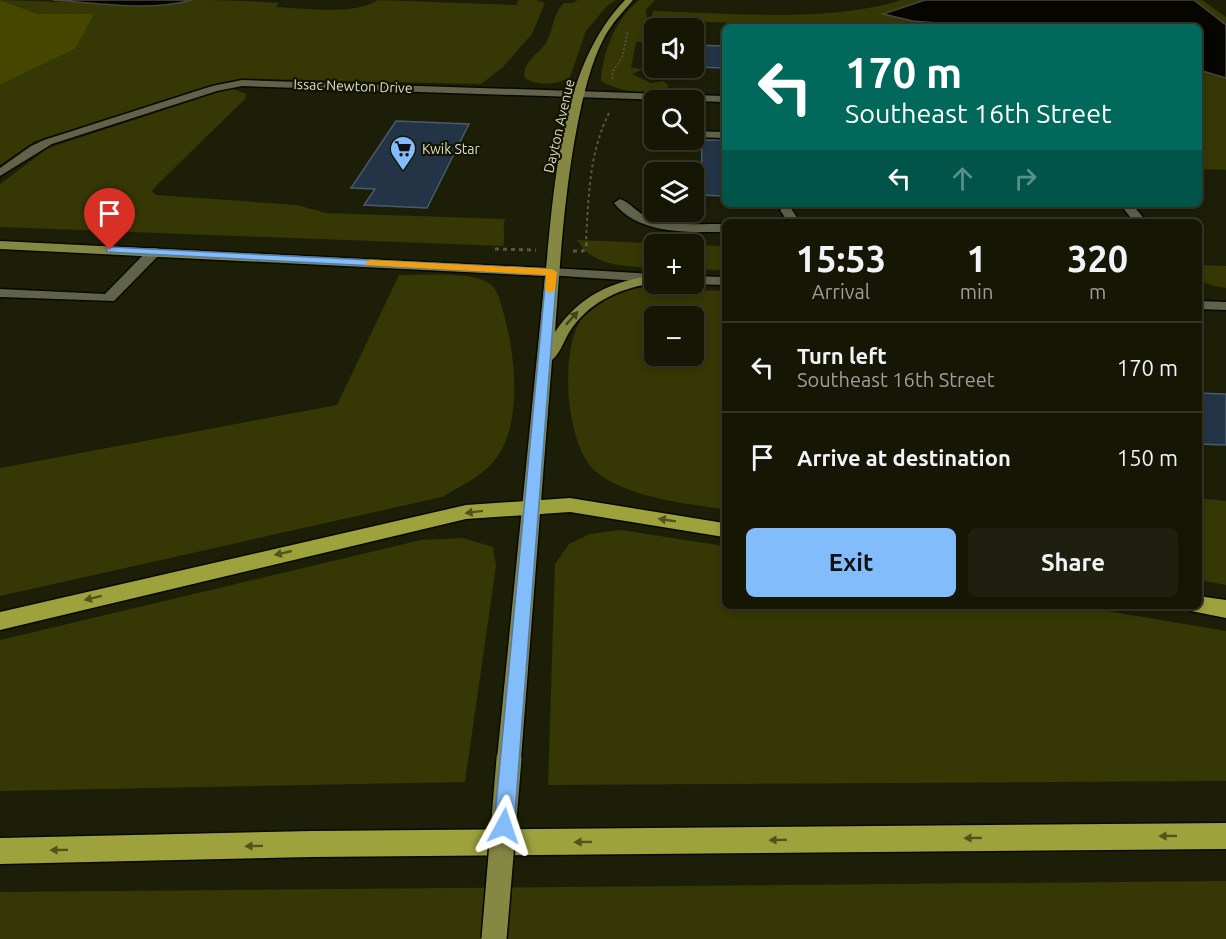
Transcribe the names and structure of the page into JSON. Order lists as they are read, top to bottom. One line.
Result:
{"streets":{"main road":["Dayton Avenue"],"street":["Issac Newton Drive"]},"crossings":[["Issac Newton Drive","Dayton Avenue"]],"places":{"supermarket":["Kwik Star"]},"page":{"map_buttons":["+","−"],"turn":["170 m","Southeast 16th Street"],"eta":["15:53","Arrival","1","min","320","m"],"list":[{"name":"Turn left","note":"Southeast 16th Street","value":"170 m"},{"name":"Arrive at destination","value":"150 m"}],"buttons":["Exit","Share"]}}
